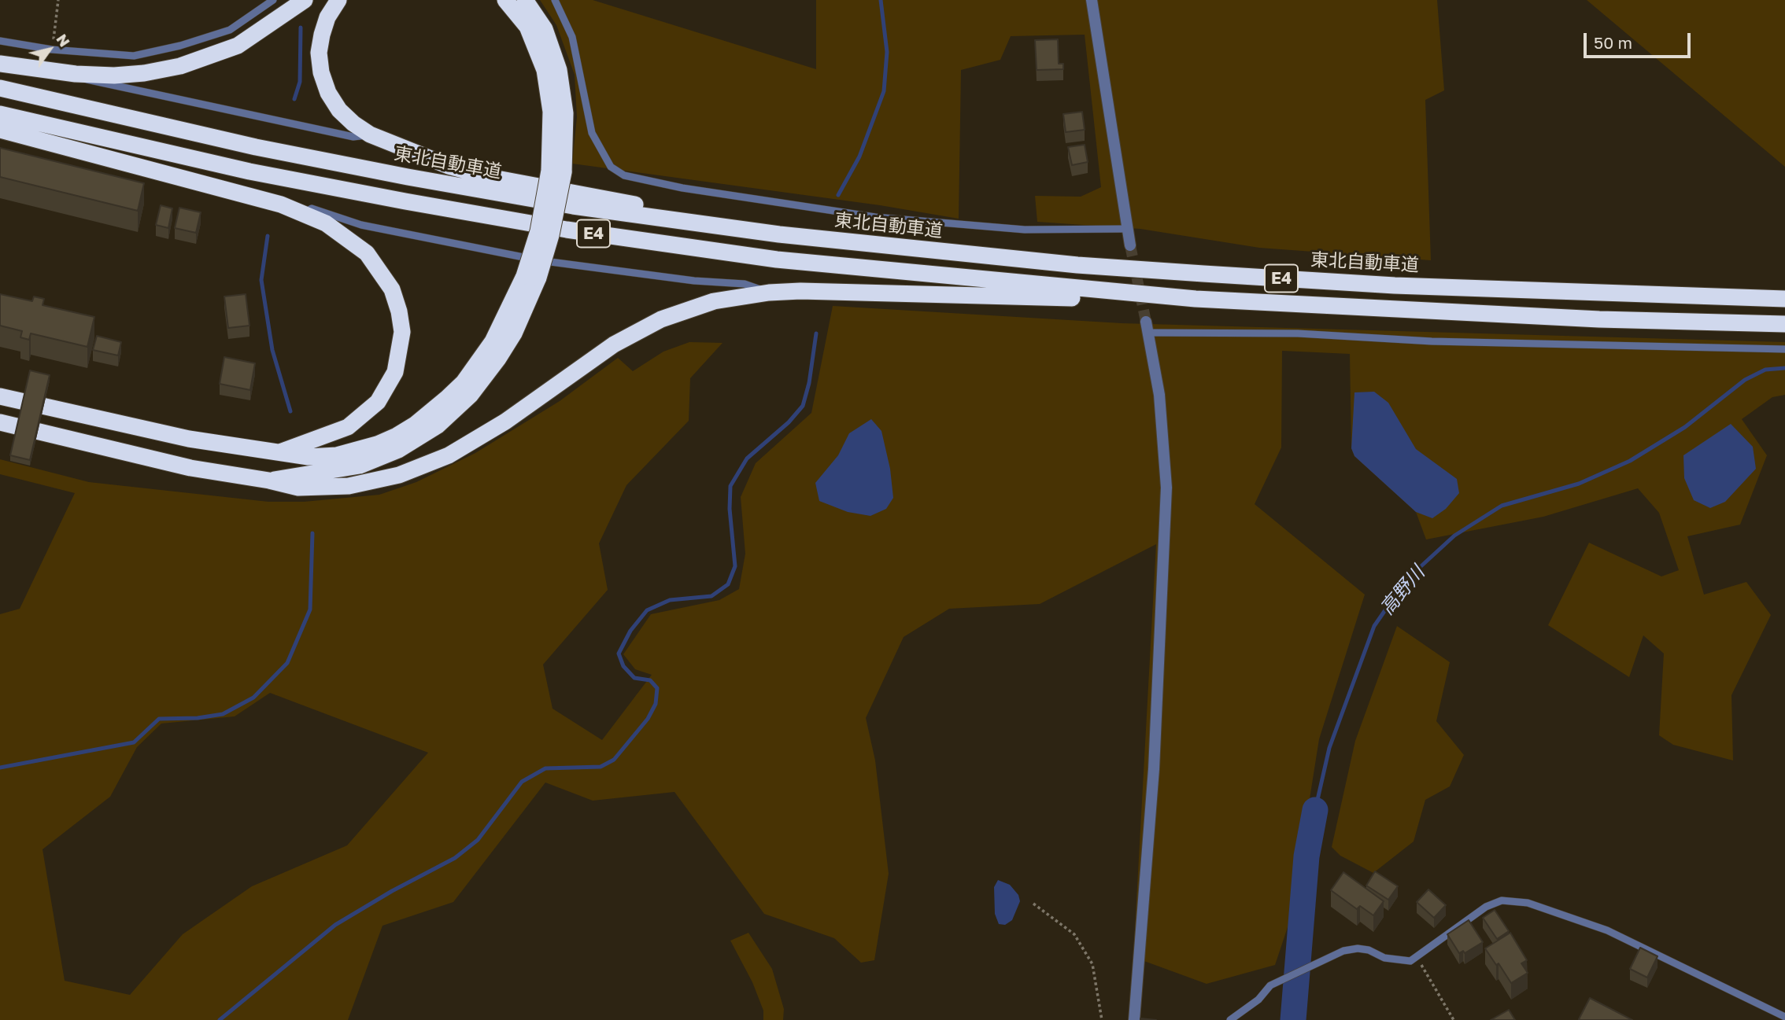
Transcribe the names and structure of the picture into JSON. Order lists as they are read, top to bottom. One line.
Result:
{"streets":{"highway":["東北自動車道","E4"]},"water":["高野川"],"scale_bar":"50 m","north":"top right"}
